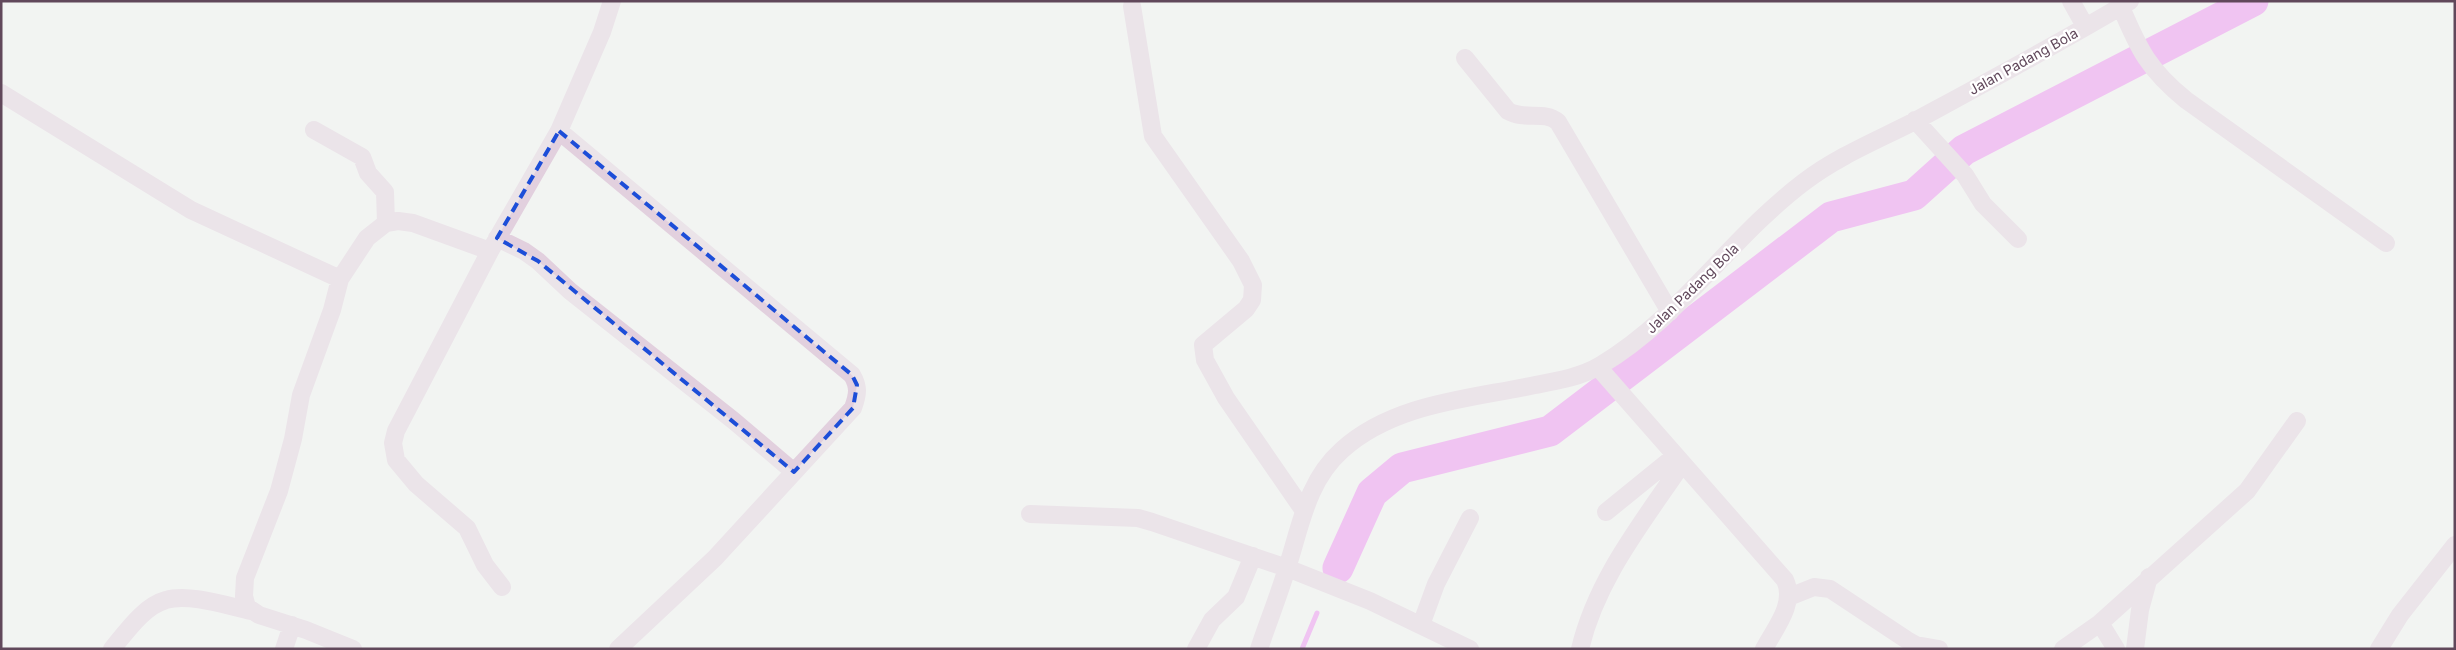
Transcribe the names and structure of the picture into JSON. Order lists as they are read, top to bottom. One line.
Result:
{"streets":{"street":["Jalan Padang Bola"]}}
